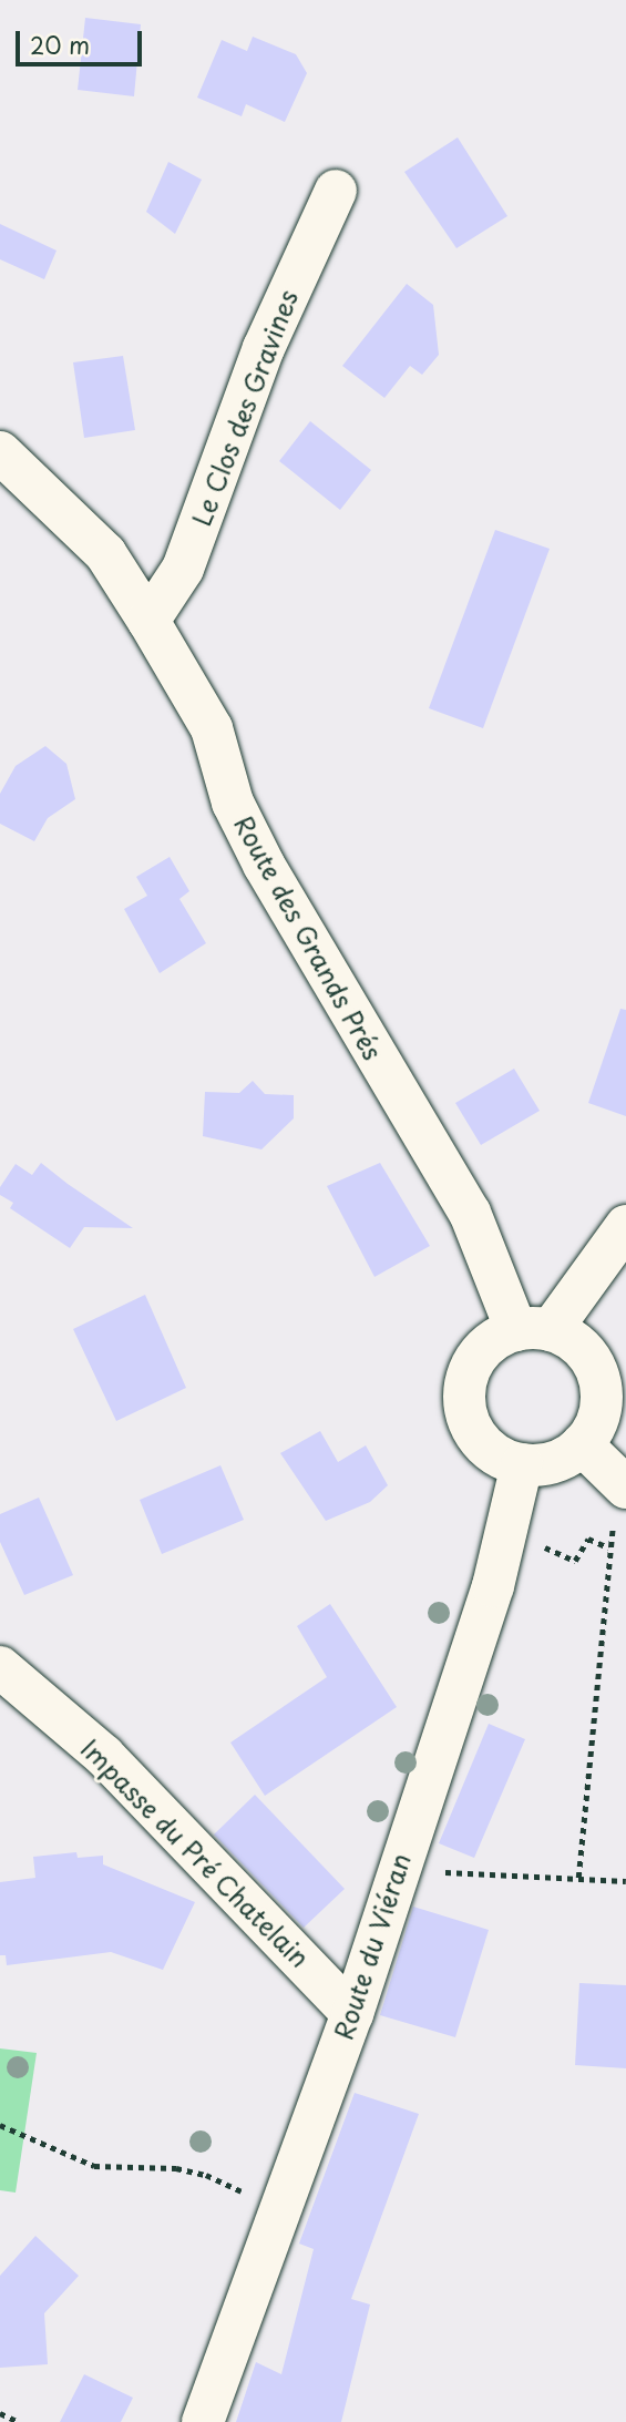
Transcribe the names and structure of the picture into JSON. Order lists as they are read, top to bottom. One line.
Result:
{"streets":{"street":["Le Clos des Gravines","Route des Grands Prés","Impasse du Pré Chatelain","Route du Viéran"]},"crossings":[["Le Clos des Gravines","Route des Grands Prés"],["Route des Grands Prés","Route du Viéran"],["Impasse du Pré Chatelain","Route du Viéran"]],"scale_bar":"20 m"}
